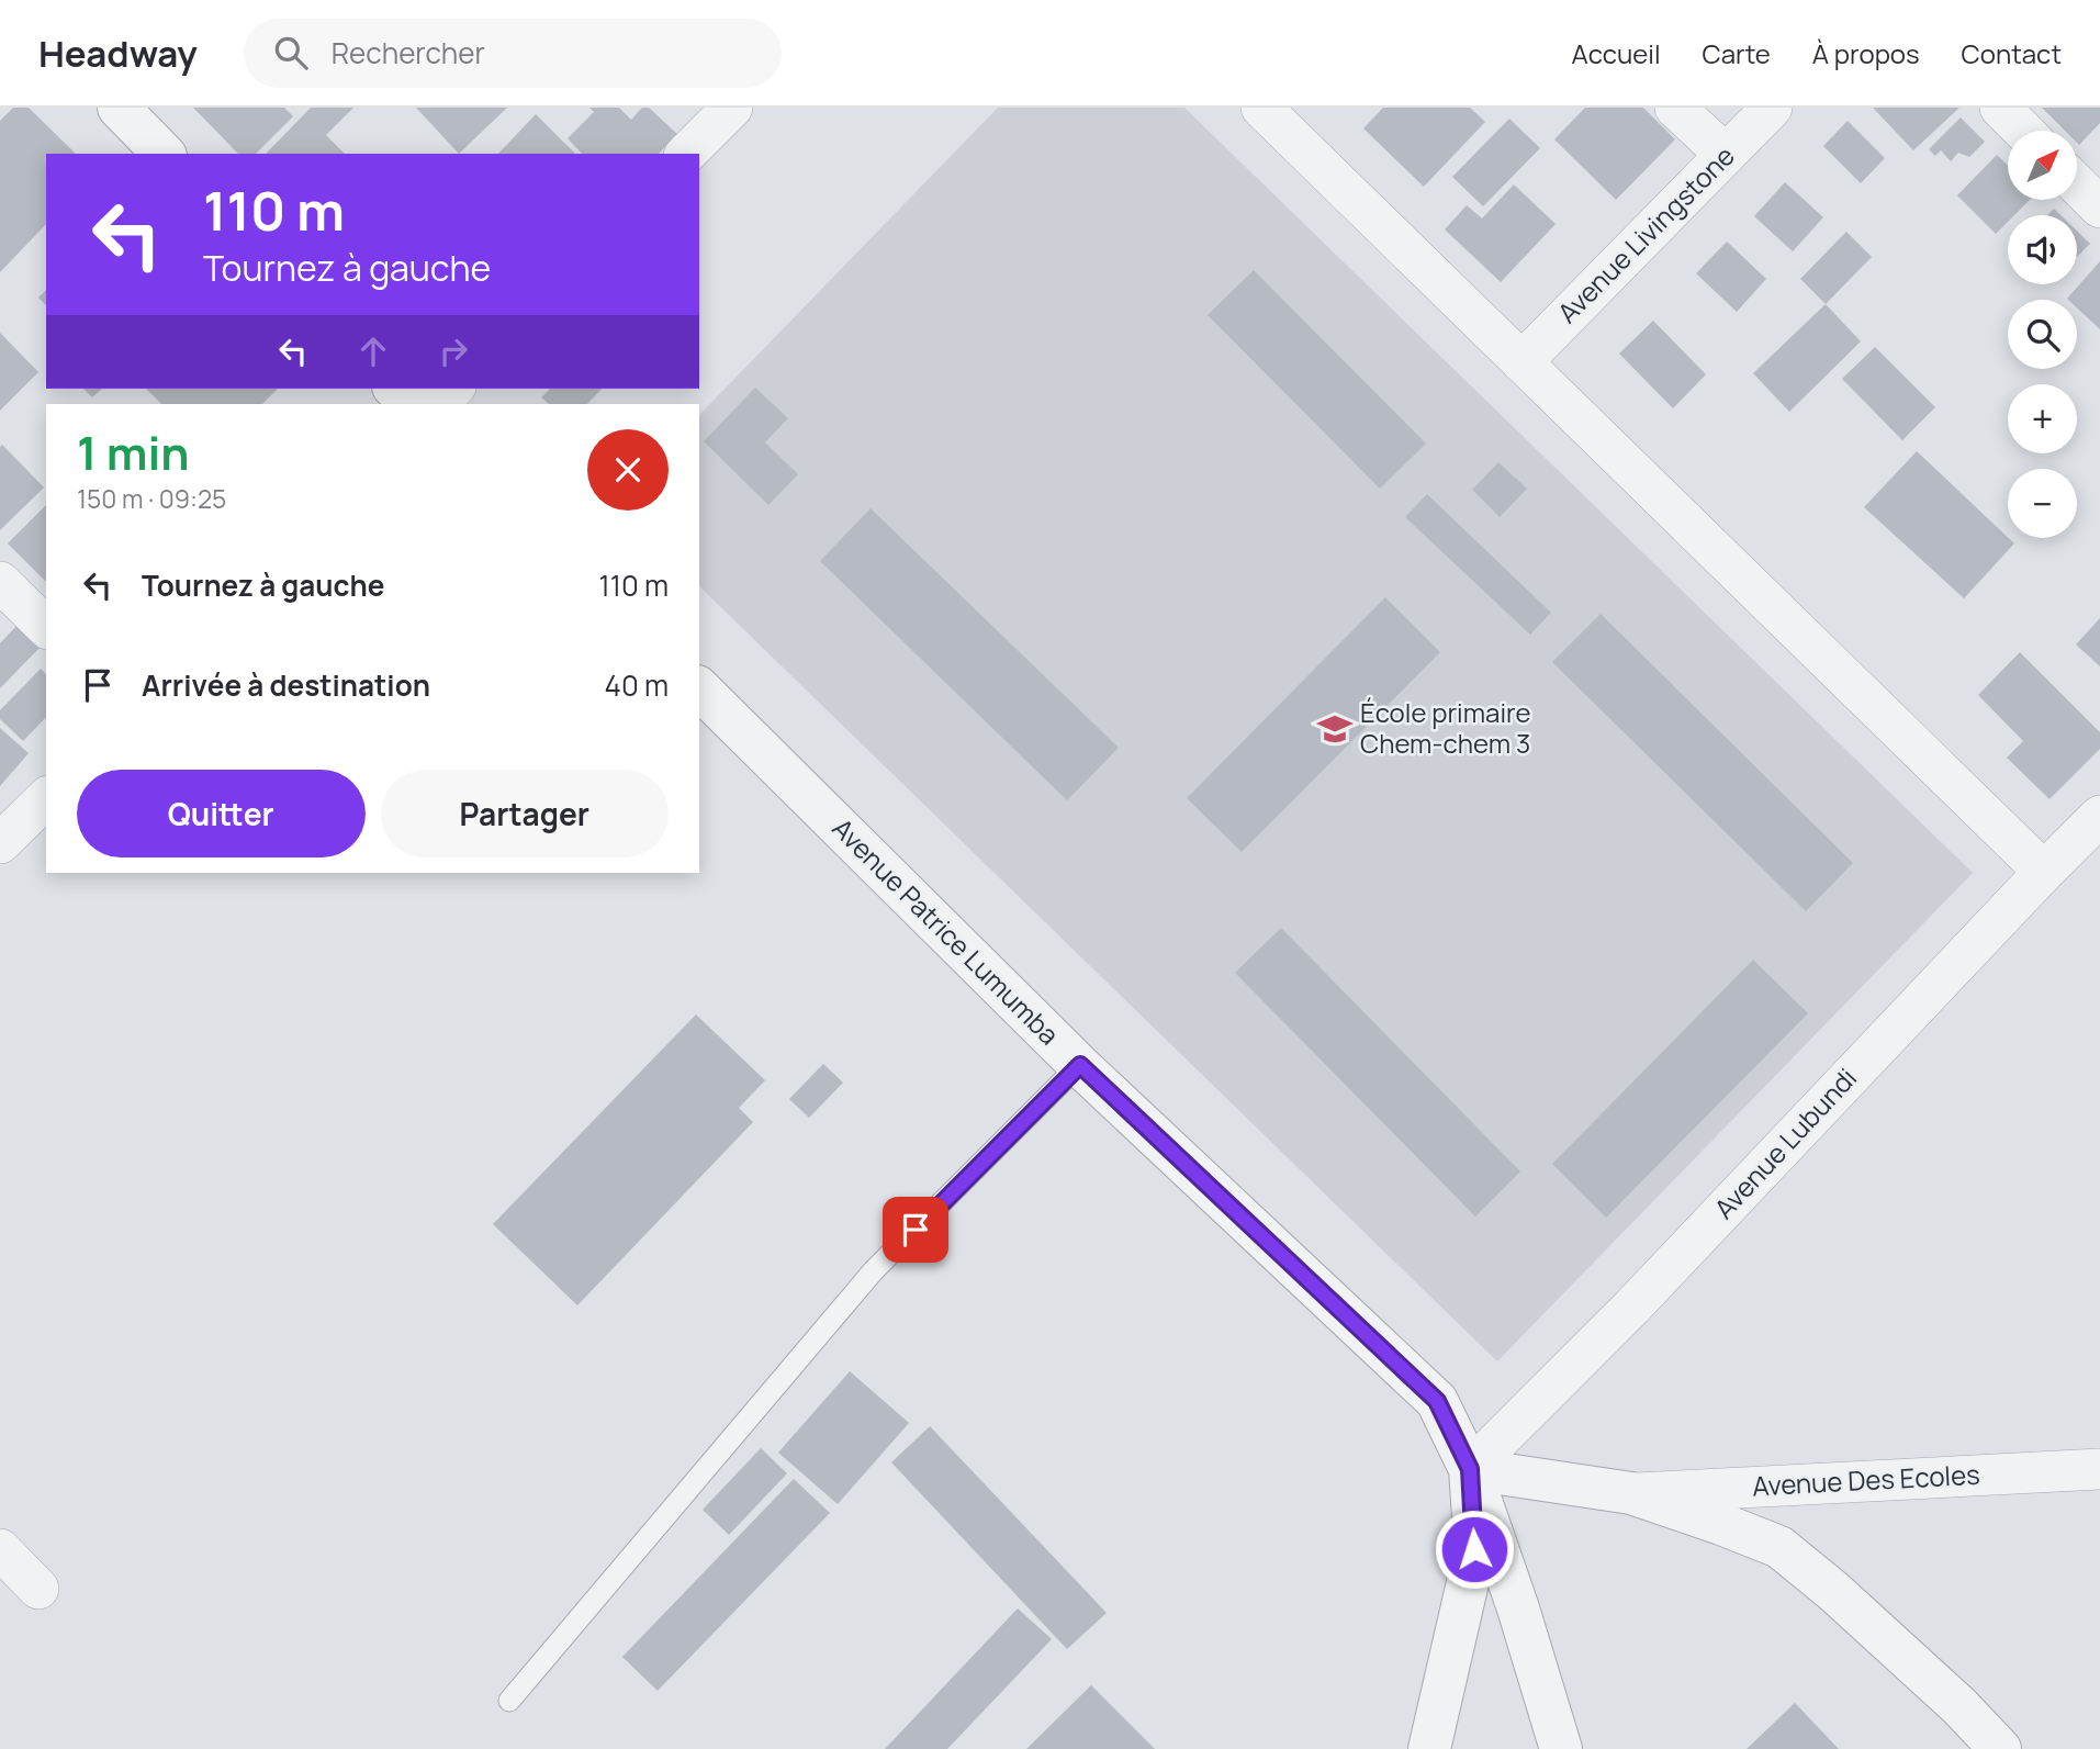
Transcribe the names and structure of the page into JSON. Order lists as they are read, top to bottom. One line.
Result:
{"streets":{"street":["Avenue Livingstone","Avenue Patrice Lumumba","Avenue Lubundi","Avenue Des Ecoles"]},"crossings":[["Avenue Patrice Lumumba","Avenue Lubundi"]],"places":{"school or university":["École primaire Chem-chem 3"]},"north":"top right","page":{"header":"Headway","search":"Rechercher","nav":["Accueil","Carte","À propos","Contact"],"map_buttons":["+","−"],"turn":["110 m","Tournez à gauche"],"heading":["1 min","150 m · 09:25"],"list":[{"name":"Tournez à gauche","value":"110 m"},{"name":"Arrivée à destination","value":"40 m"}],"buttons":["Quitter","Partager"]}}
